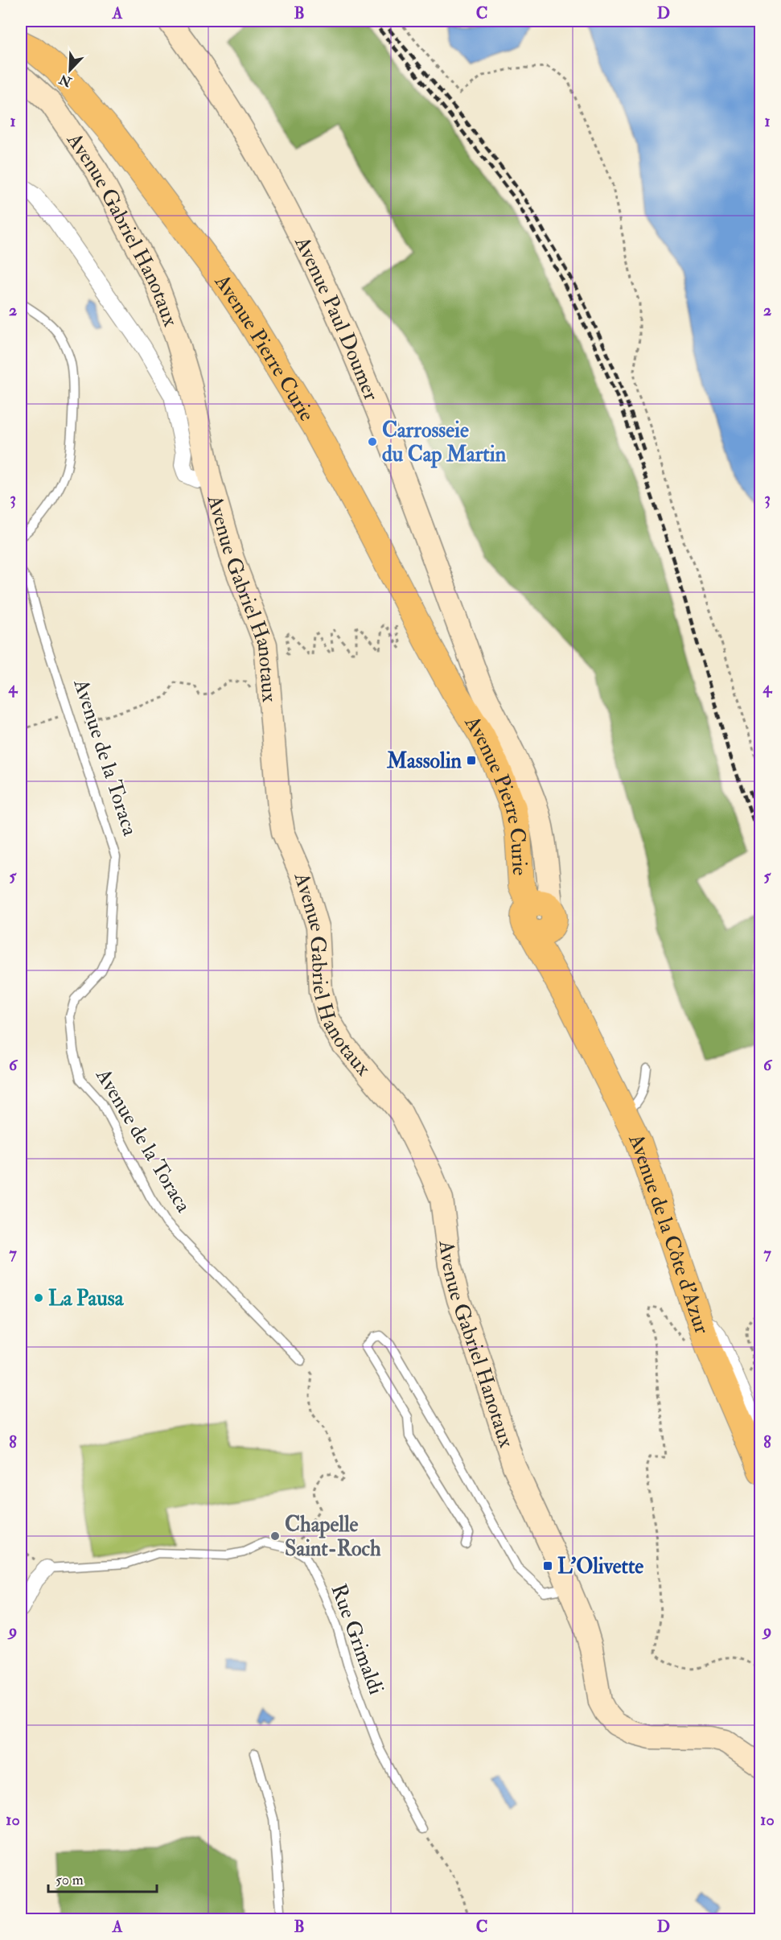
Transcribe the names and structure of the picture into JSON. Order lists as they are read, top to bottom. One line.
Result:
{"streets":{"main road":["Avenue Gabriel Hanotaux","Avenue Paul Doumer","Avenue Pierre Curie","Avenue de la Côte d'Azur"],"lane":["Avenue de la Toraca","Rue Grimaldi"]},"crossings":[["Avenue Paul Doumer","Avenue Pierre Curie"],["Avenue Paul Doumer","Avenue de la Côte d'Azur"],["Avenue Pierre Curie","Avenue de la Côte d'Azur"]],"places":{"other":["Carrosseie du Cap Martin","La Pausa","Chapelle Saint-Roch"],"transit":["Massolin","L'Olivette"]},"scale_bar":"50 m","north":"bottom left","grid":{"columns":["A","B","C","D"],"rows":["1","2","3","4","5","6","7","8","9","10"]}}
